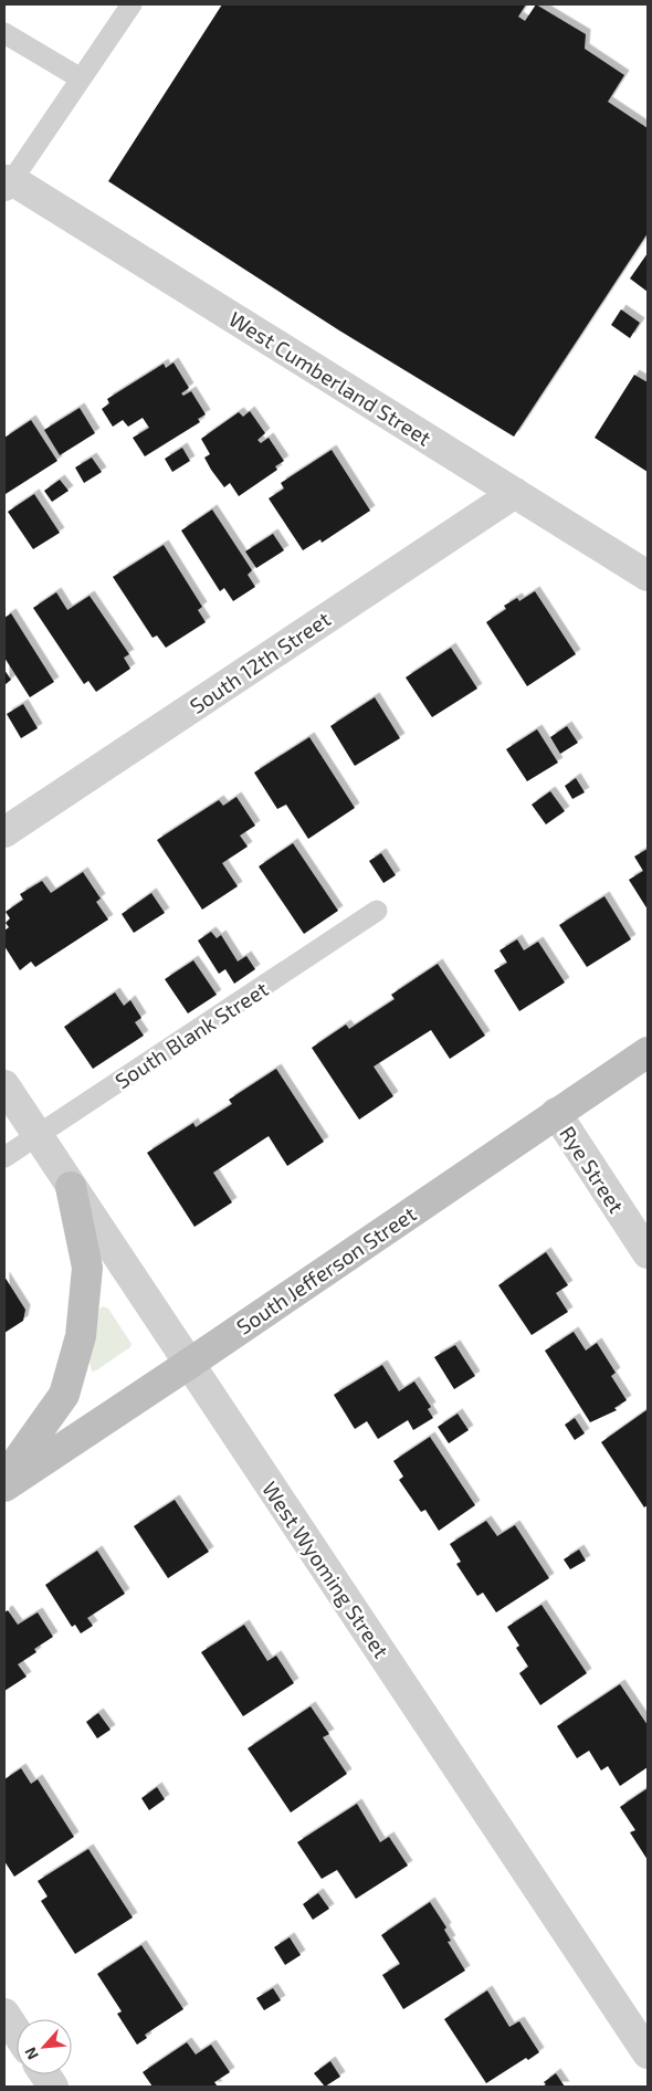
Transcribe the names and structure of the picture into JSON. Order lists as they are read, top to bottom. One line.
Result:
{"streets":{"main road":["South Jefferson Street"],"street":["West Cumberland Street","South 12th Street","Rye Street","West Wyoming Street"],"lane":["South Blank Street"]},"crossings":[["West Cumberland Street","South 12th Street"],["South Blank Street","West Wyoming Street"],["Rye Street","South Jefferson Street"],["South Jefferson Street","West Wyoming Street"]],"north":"bottom left"}
